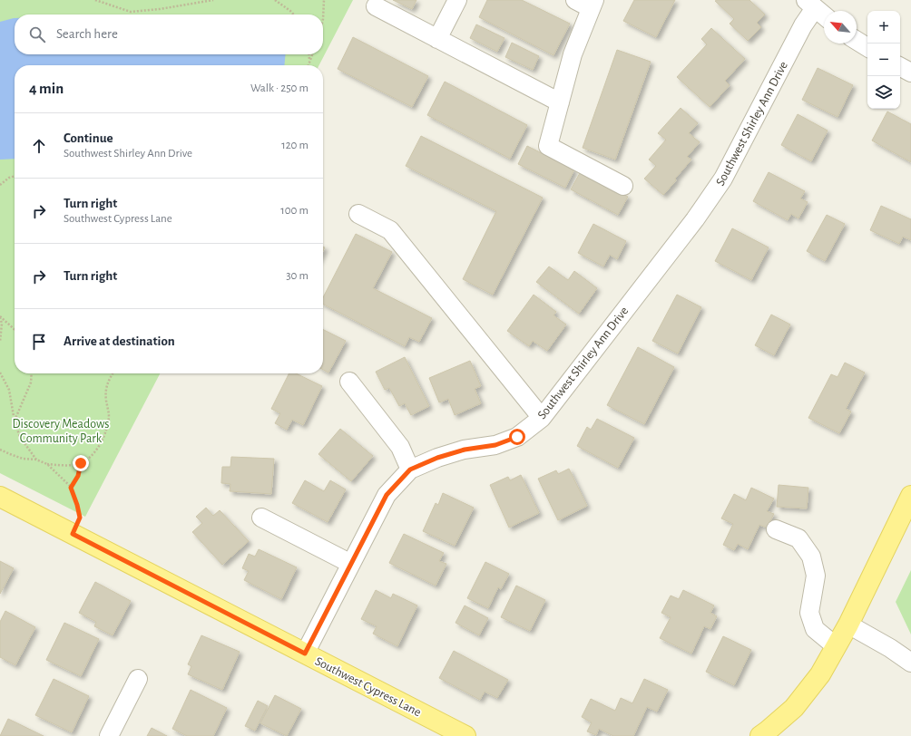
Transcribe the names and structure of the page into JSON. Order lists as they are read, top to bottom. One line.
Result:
{"streets":{"main road":["Southwest Cypress Lane"],"street":["Southwest Shirley Ann Drive"]},"crossings":[["Southwest Shirley Ann Drive","Southwest Cypress Lane"]],"parks":["Discovery Meadows Community Park"],"north":"top left","page":{"map_buttons":["+","−"],"search":"Search here","heading":["4 min","Walk · 250 m"],"list":[["Continue","Southwest Shirley Ann Drive","120 m"],["Turn right","Southwest Cypress Lane","100 m"],["Turn right","30 m"],"Arrive at destination"]}}
